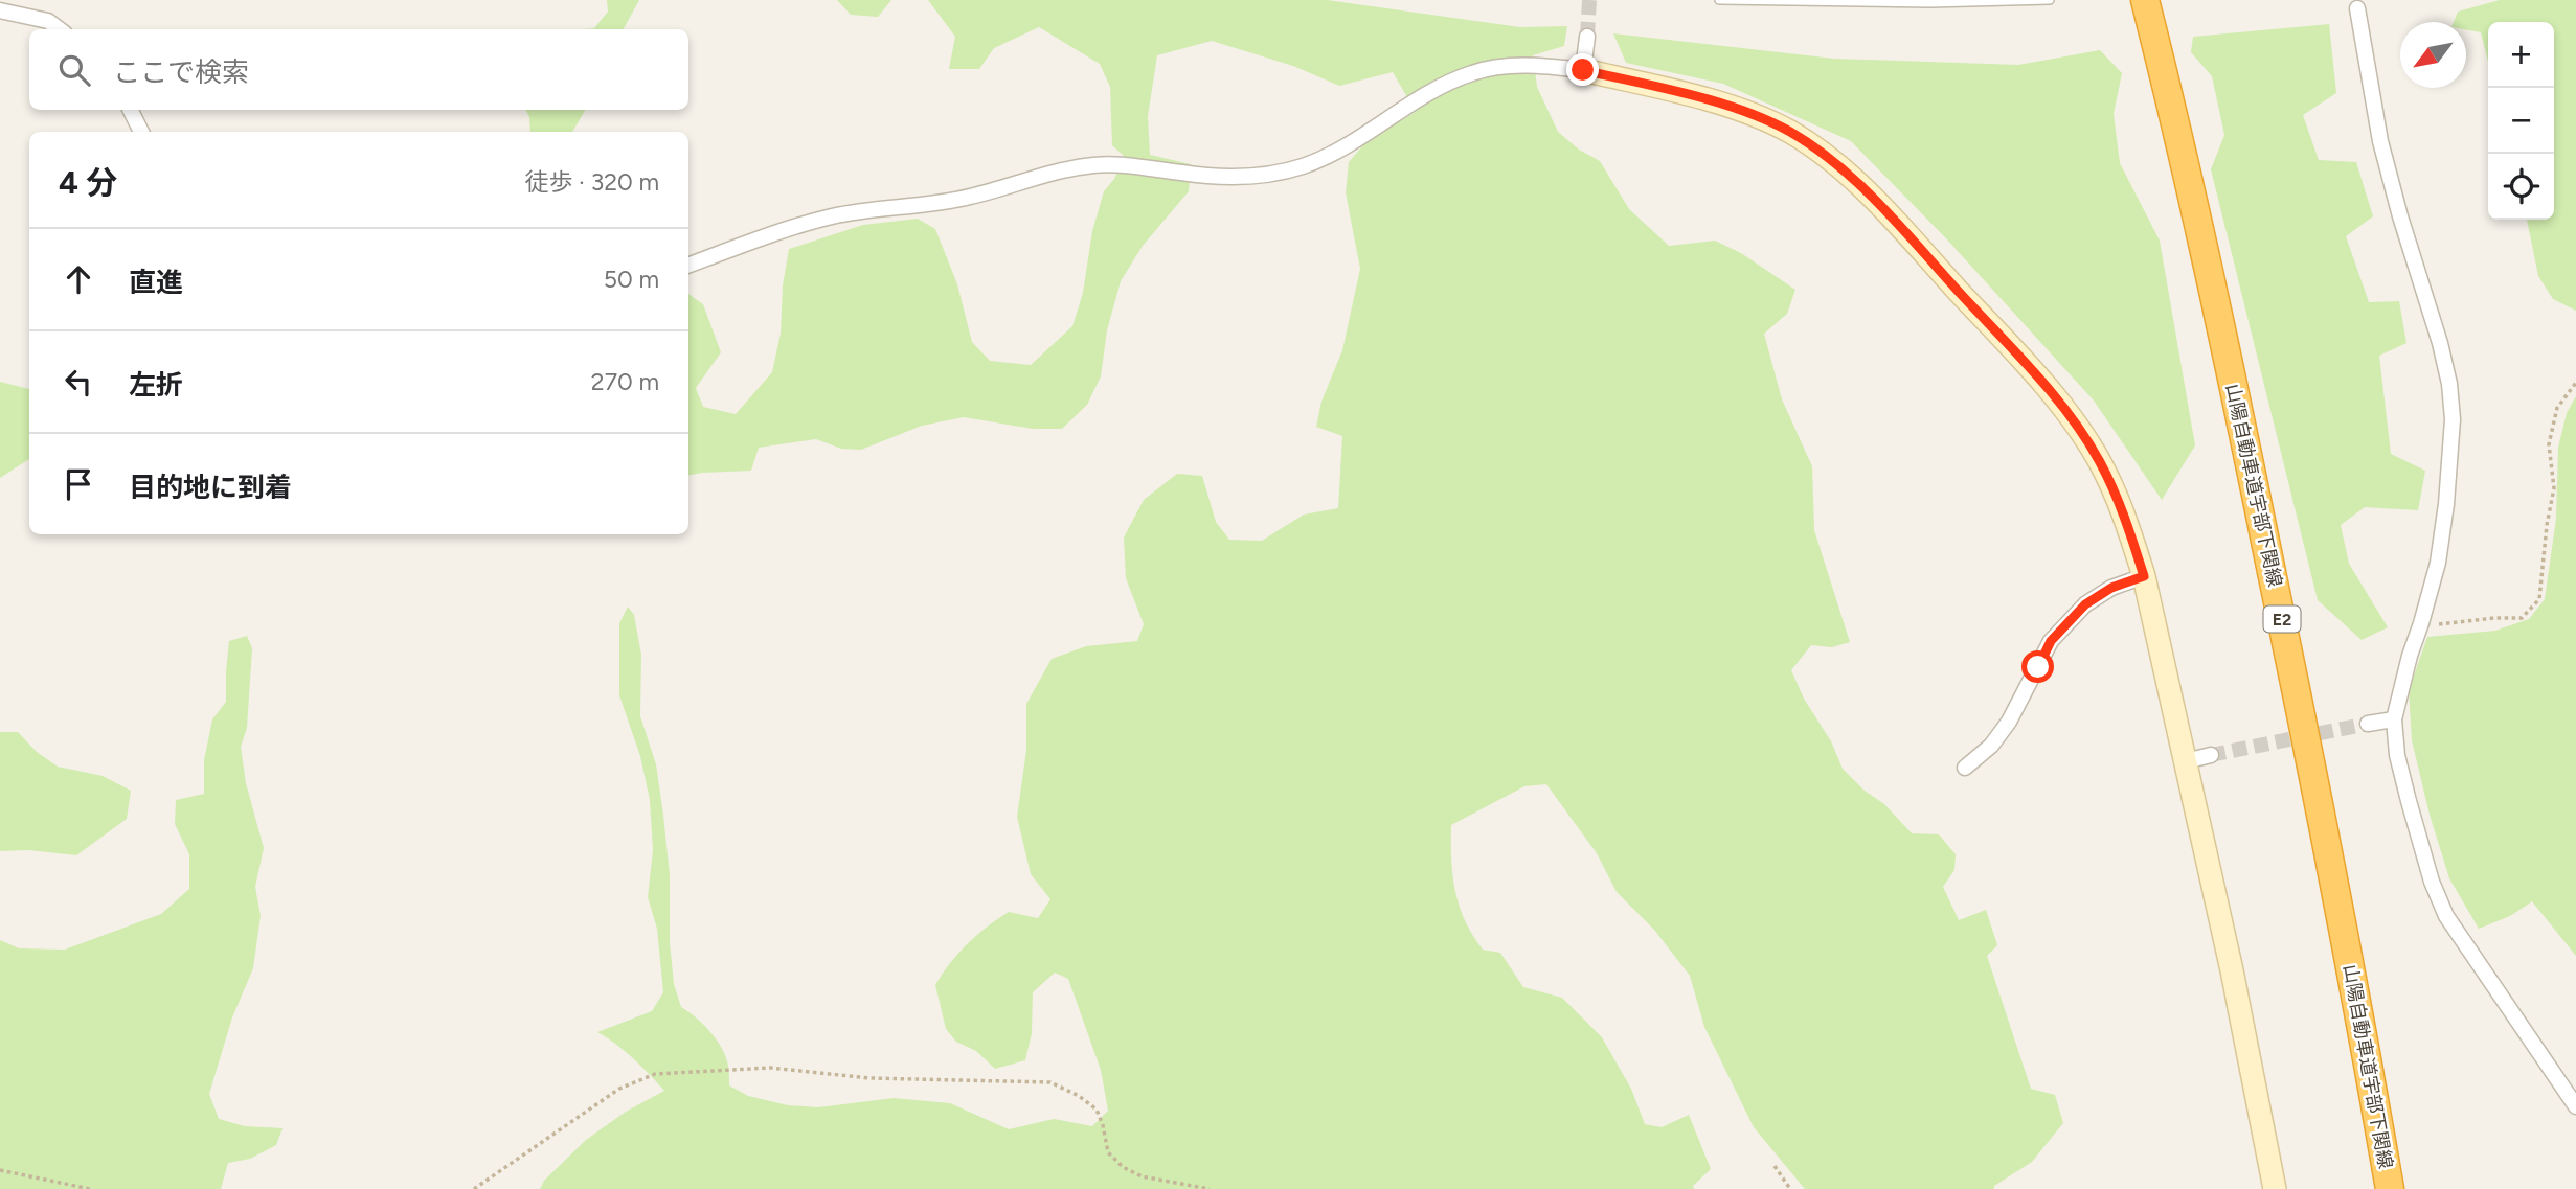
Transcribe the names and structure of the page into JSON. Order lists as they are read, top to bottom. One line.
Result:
{"streets":{"highway":["山陽自動車道宇部下関線","E2"]},"north":"bottom left","page":{"map_buttons":["+","−"],"search":"ここで検索","heading":["4 分","徒歩 · 320 m"],"list":[["直進","50 m"],["左折","270 m"],"目的地に到着"]}}
